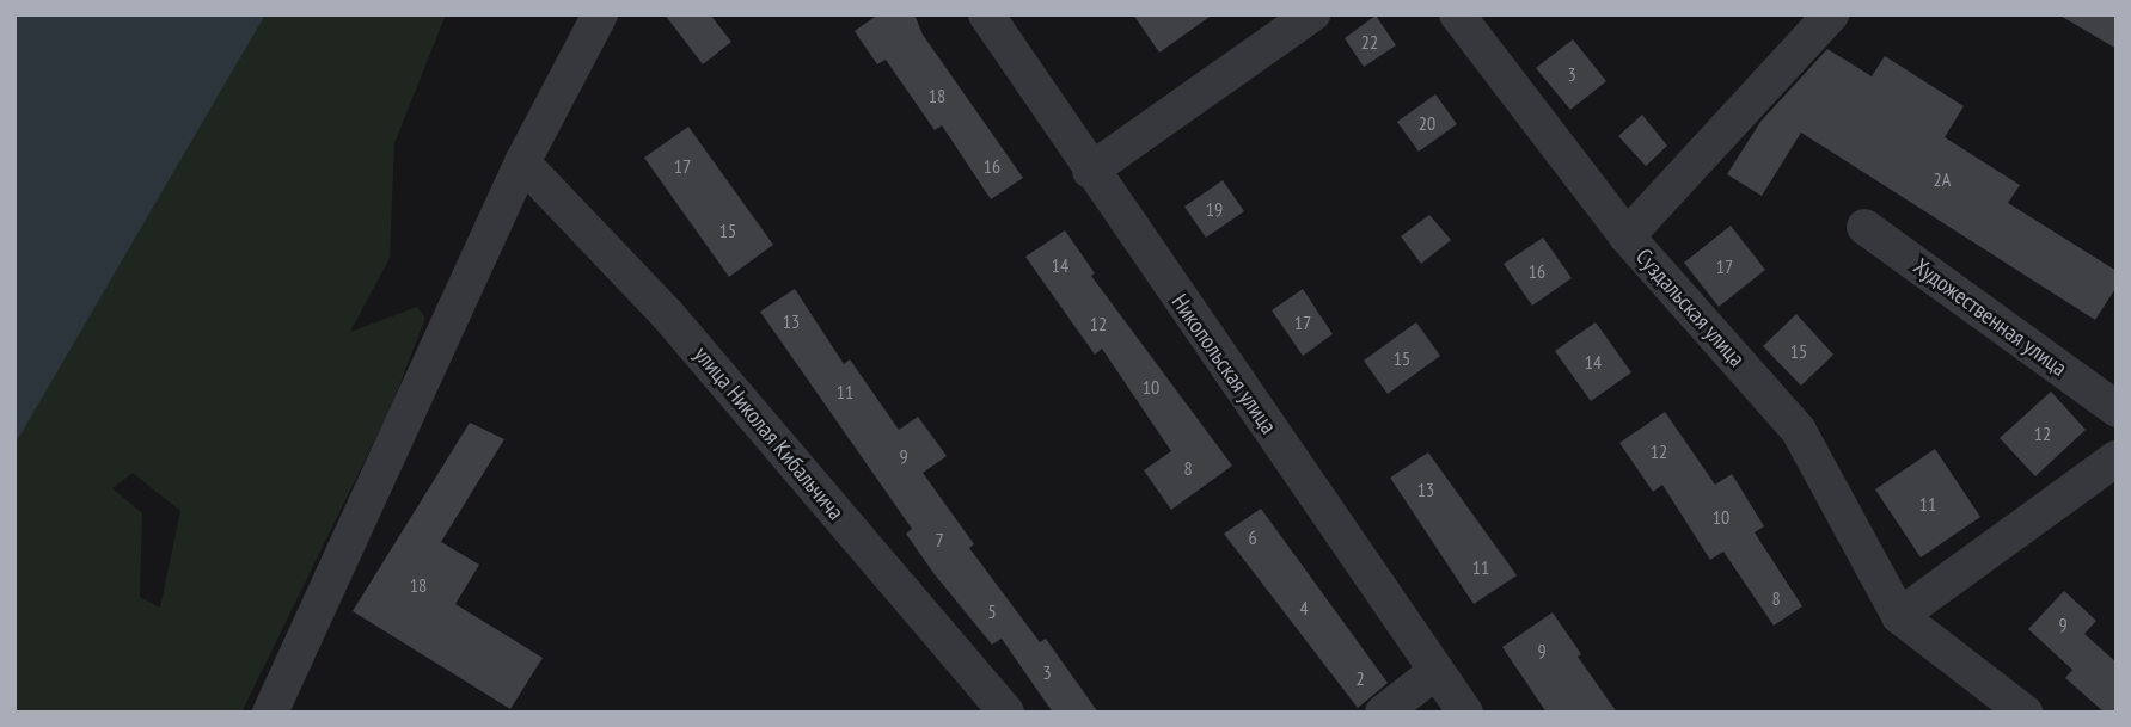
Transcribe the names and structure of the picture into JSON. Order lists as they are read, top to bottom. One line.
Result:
{"streets":{"street":["Суздальская улица","Художественная улица","Никопольская улица","улица Николая Кибальчича"]},"house_numbers":["22","3","18","20","17","16","2А","19","15","14","17","16","13","17","12","15","15","14","10","11","12","12","9","8","13","11","10","6","7","11","18","8","4","5","9","9","3","2"]}
